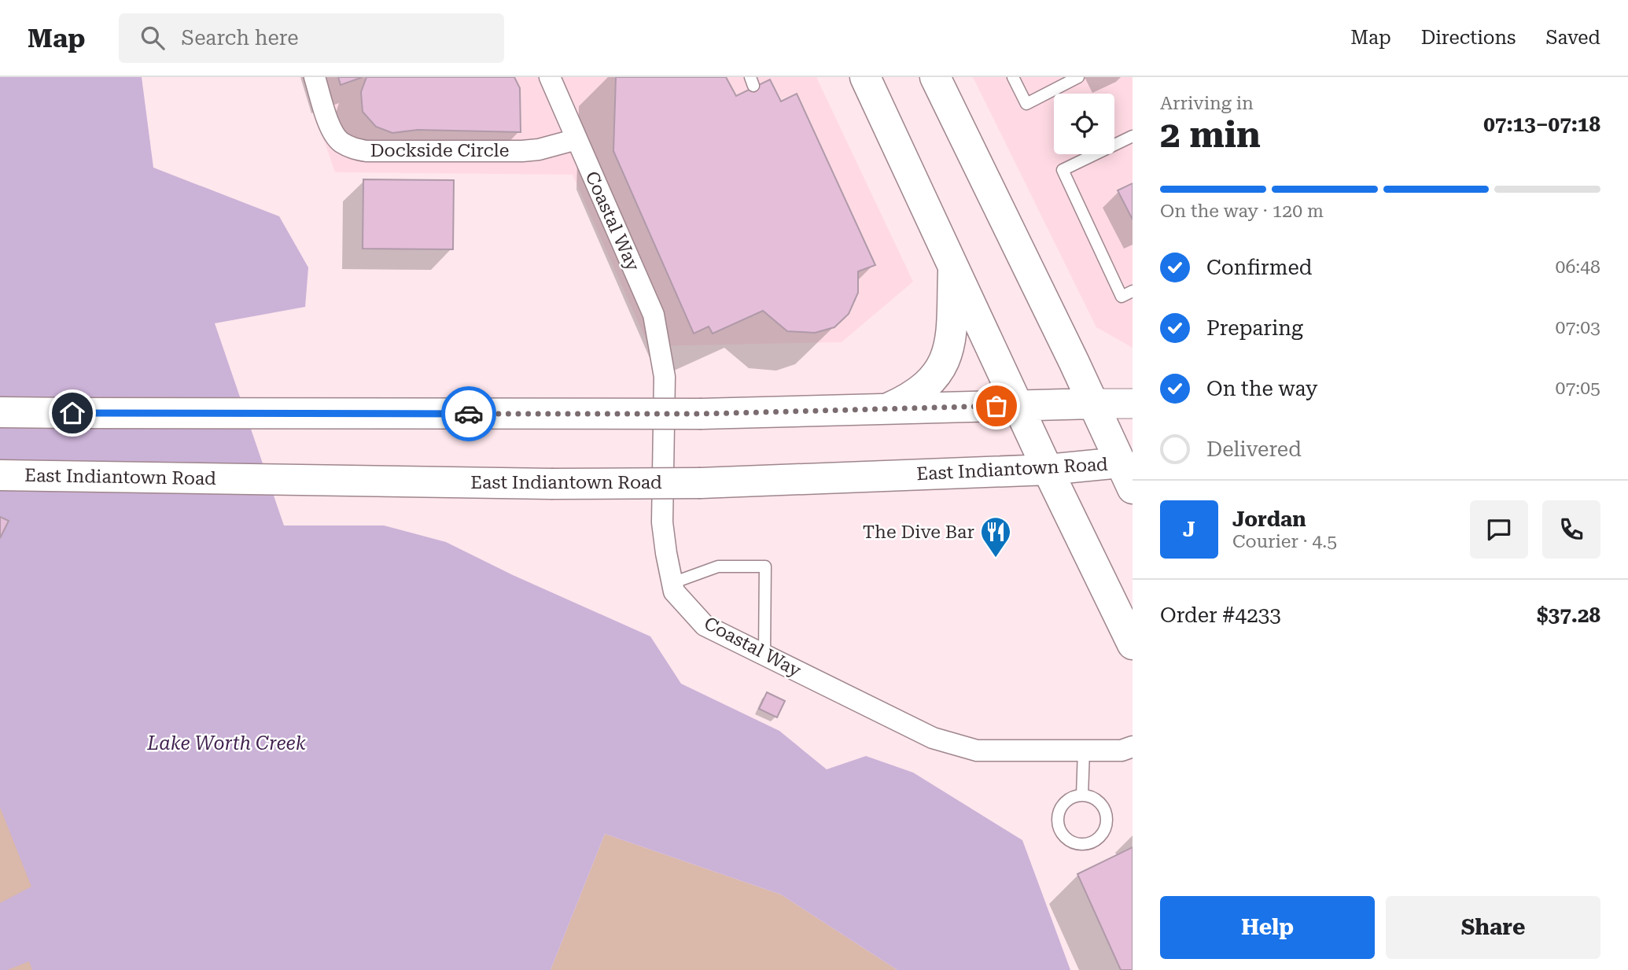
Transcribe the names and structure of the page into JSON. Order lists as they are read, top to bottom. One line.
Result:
{"streets":{"main road":["East Indiantown Road"],"street":["Dockside Circle","Coastal Way"]},"crossings":[["Dockside Circle","Coastal Way"]],"water":["Lake Worth Creek"],"places":{"restaurant":["The Dive Bar"]},"page":{"header":"Map","search":"Search here","nav":["Map","Directions","Saved"],"heading":["2 min","Arriving in","07:13–07:18"],"panel":["Jordan","Courier · 4.5","Order #4233","$37.28"],"bar":"On the way · 120 m","list":[["Confirmed","06:48"],["Preparing","07:03"],["On the way","07:05"],"Delivered"],"round":"J","buttons":["Help","Share"]}}
